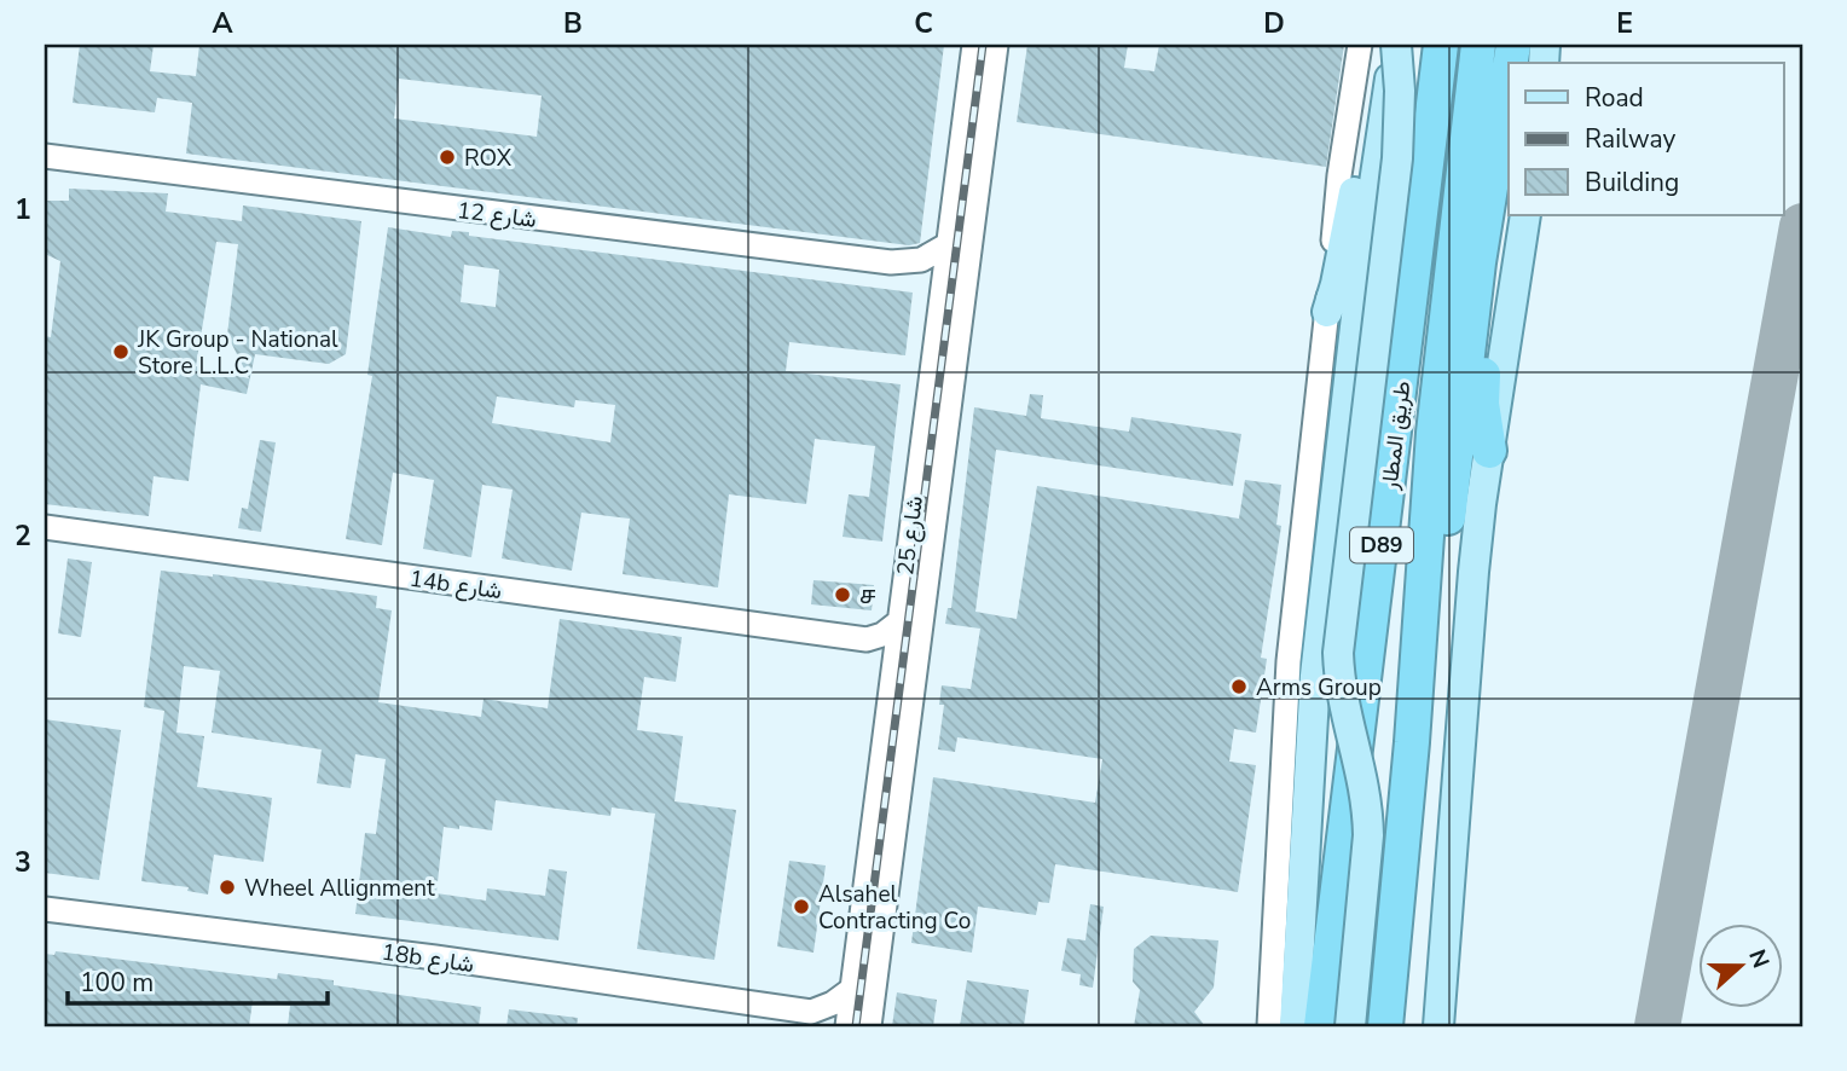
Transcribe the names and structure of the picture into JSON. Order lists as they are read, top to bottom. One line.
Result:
{"streets":{"highway":["طريق المطار","D89"],"street":["شارع 12","شارع 25","14b شارع","18b شارع"]},"crossings":[["شارع 12","شارع 25"],["شارع 25","18b شارع"]],"places":["ROX","JK Group - National Store L.L.C","ச","Arms Group","Wheel Allignment","Alsahel Contracting Co"],"legend":["Road","Railway","Building"],"scale_bar":"100 m","north":"right","grid":{"columns":["A","B","C","D","E"],"rows":["1","2","3"]}}
